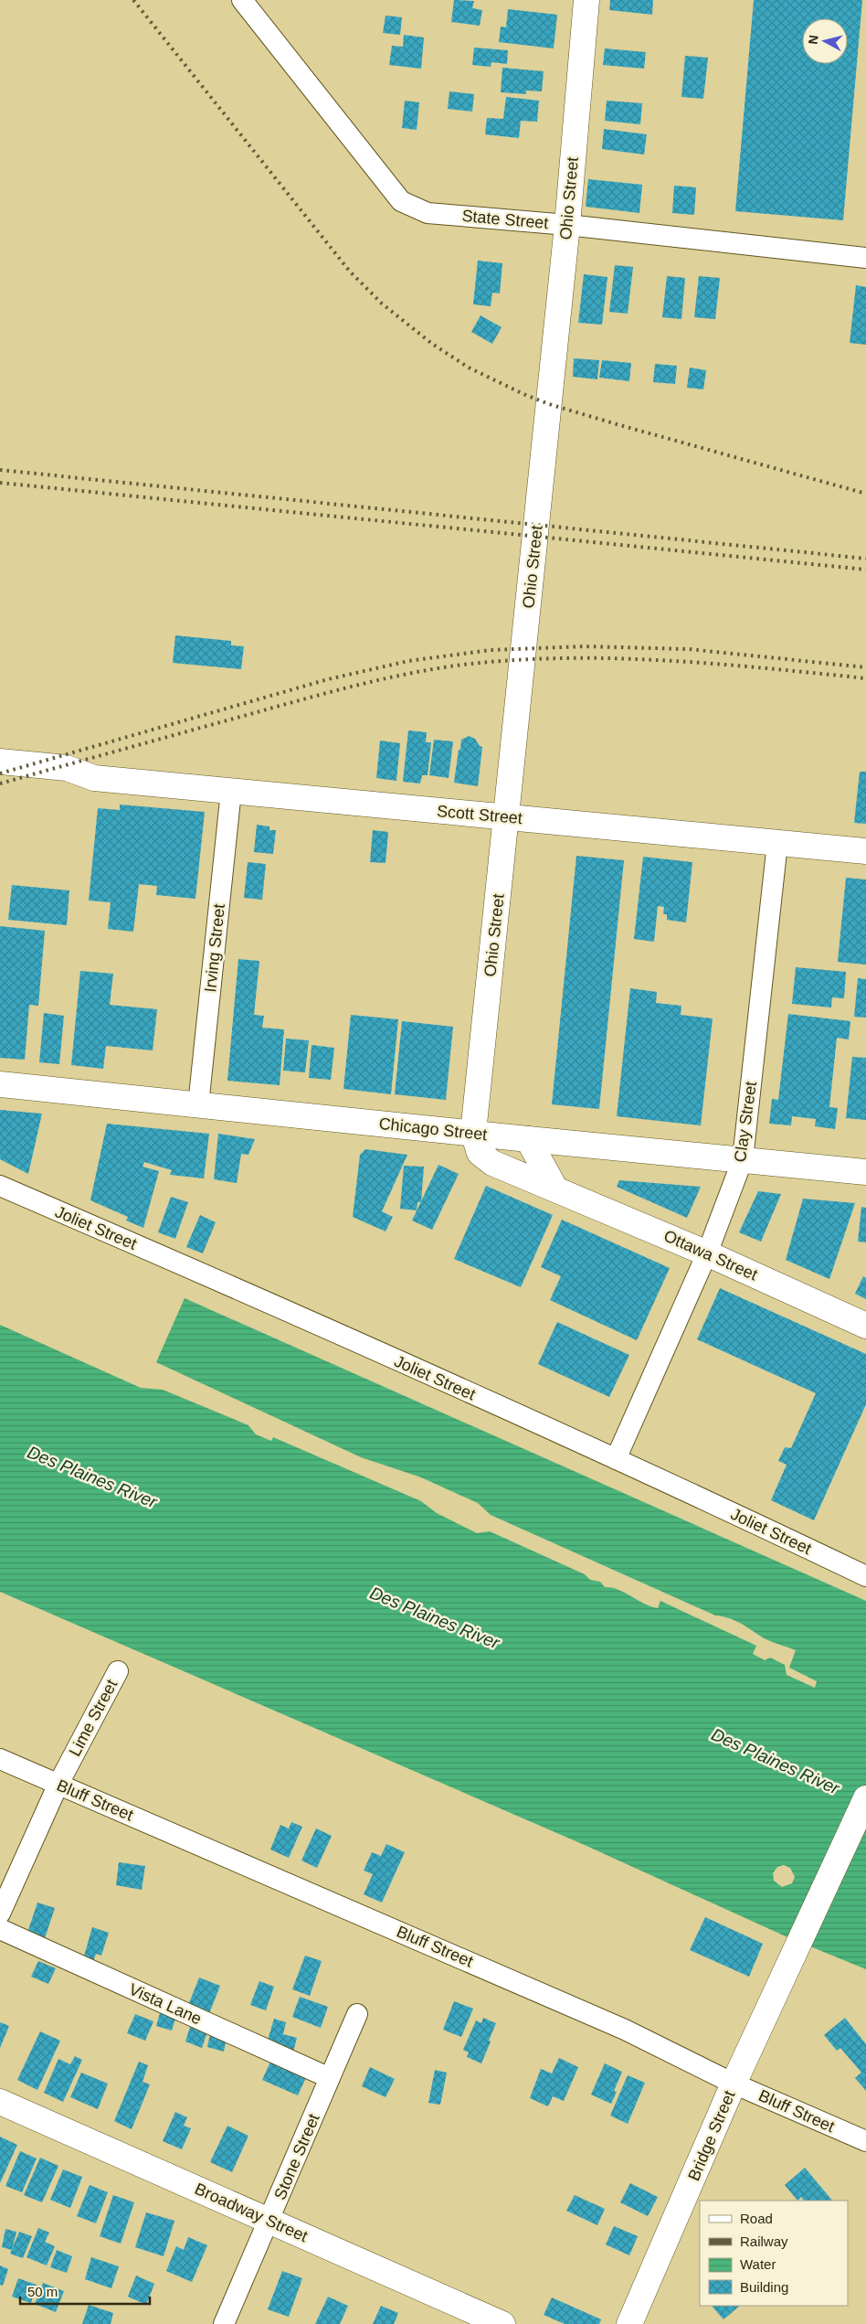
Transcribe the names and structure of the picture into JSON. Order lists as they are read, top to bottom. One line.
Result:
{"streets":{"street":["Ohio Street","State Street","Scott Street","Irving Street","Clay Street","Chicago Street","Joliet Street","Ottawa Street","Lime Street","Bluff Street","Vista Lane","Bridge Street","Stone Street","Broadway Street"]},"crossings":[["Ohio Street","State Street"],["Ohio Street","Scott Street"],["Ohio Street","Chicago Street"],["Ohio Street","Ottawa Street"],["Scott Street","Irving Street"],["Scott Street","Clay Street"],["Irving Street","Chicago Street"],["Clay Street","Chicago Street"],["Clay Street","Joliet Street"],["Clay Street","Ottawa Street"],["Chicago Street","Ottawa Street"],["Lime Street","Bluff Street"],["Bluff Street","Bridge Street"],["Vista Lane","Stone Street"],["Stone Street","Broadway Street"]],"water":["Des Plaines River"],"legend":["Road","Railway","Water","Building"],"scale_bar":"50 m","north":"left"}
